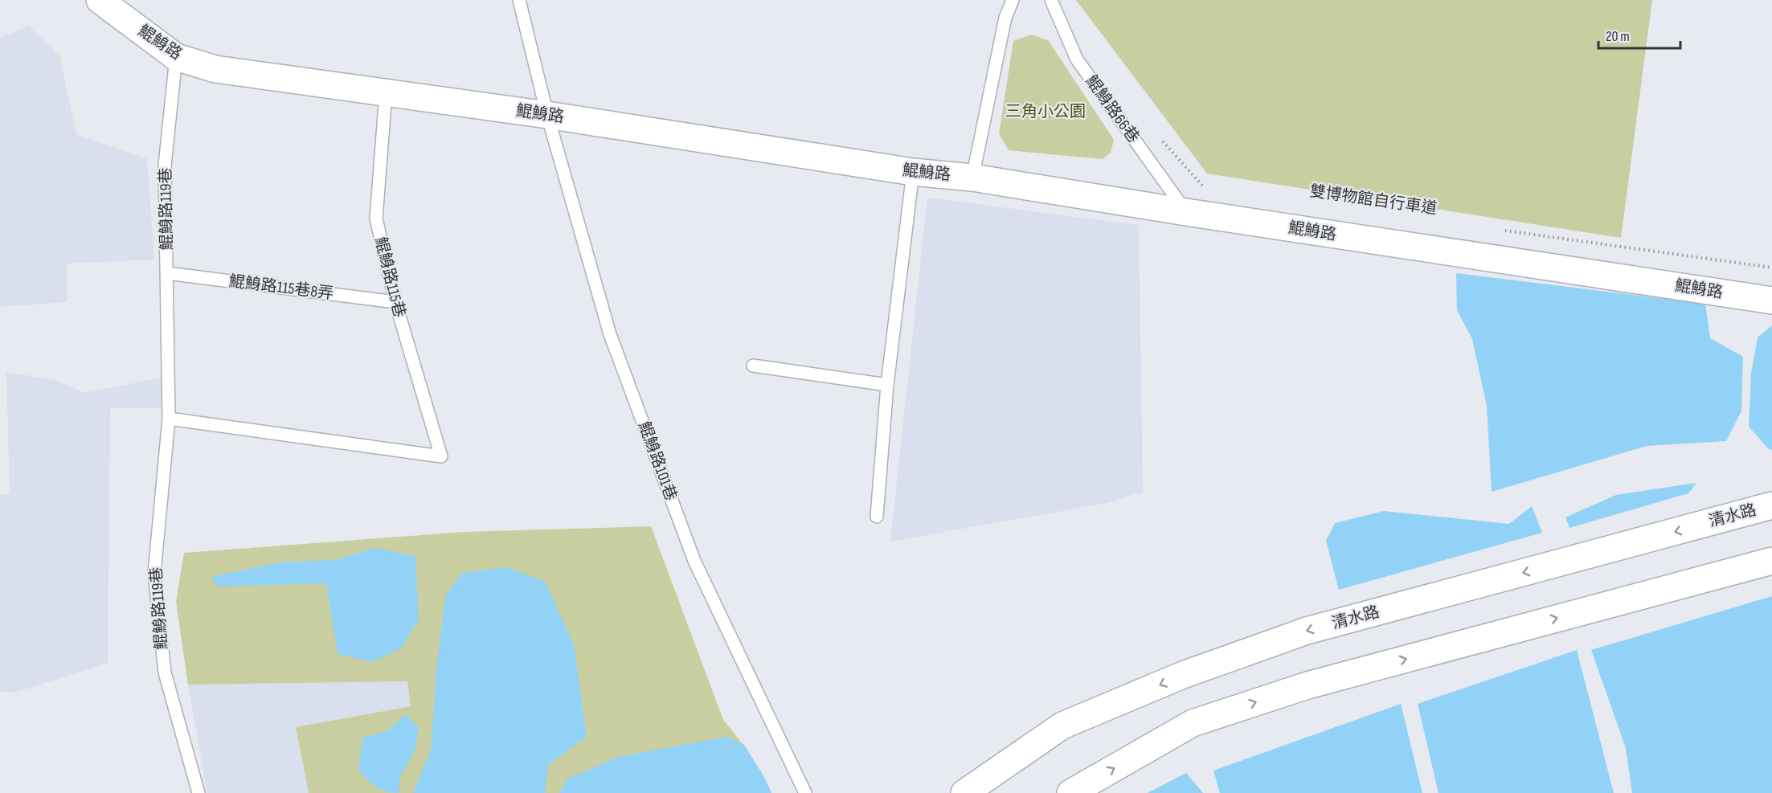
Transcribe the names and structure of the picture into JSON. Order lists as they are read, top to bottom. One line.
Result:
{"streets":{"street":["鯤鯓路","清水路"],"lane":["鯤鯓路66巷","鯤鯓路119巷","鯤鯓路115巷","鯤鯓路115巷8弄","鯤鯓路101巷"]},"crossings":[["鯤鯓路","鯤鯓路66巷"],["鯤鯓路","鯤鯓路119巷"],["鯤鯓路","鯤鯓路115巷"],["鯤鯓路","鯤鯓路101巷"],["鯤鯓路119巷","鯤鯓路115巷"],["鯤鯓路119巷","鯤鯓路115巷8弄"],["鯤鯓路115巷","鯤鯓路115巷8弄"]],"parks":["三角小公園"],"scale_bar":"20 m"}
